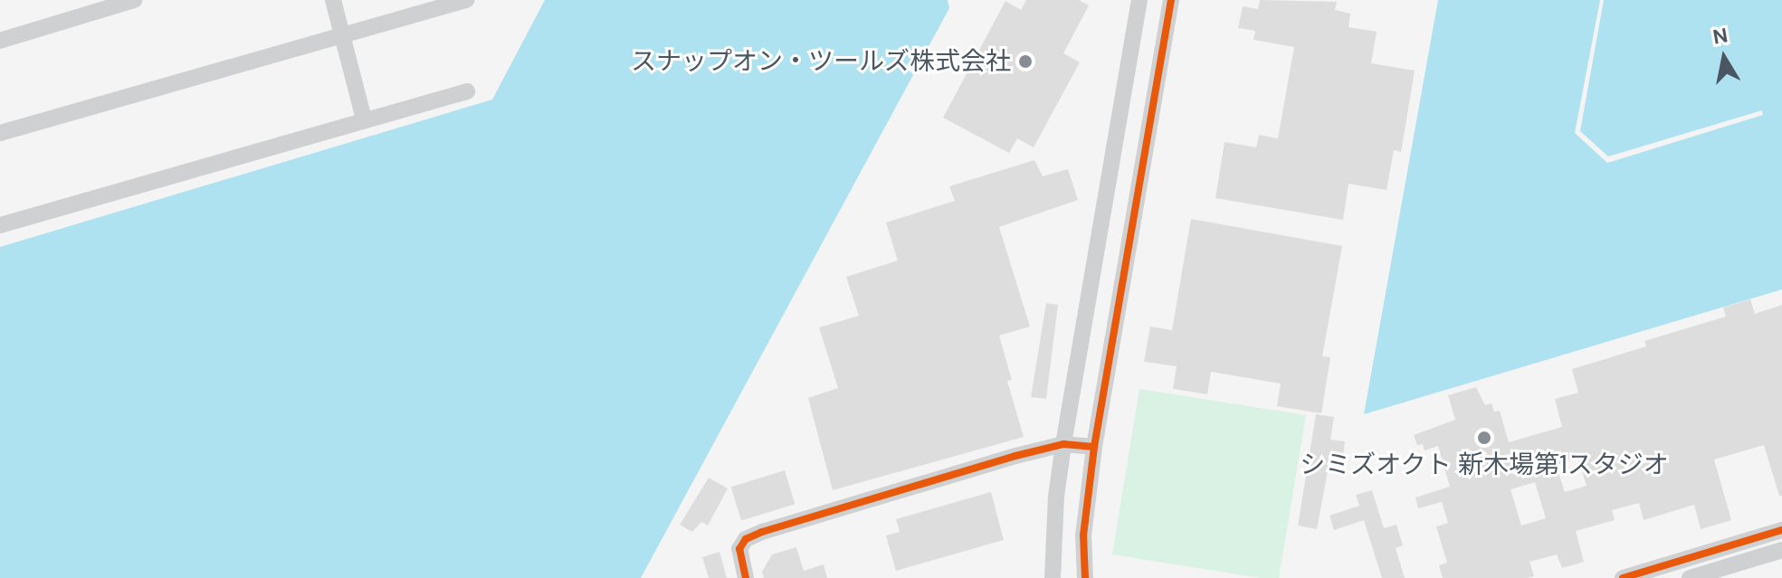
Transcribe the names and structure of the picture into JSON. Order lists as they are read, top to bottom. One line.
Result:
{"places":["スナップオン・ツールズ株式会社","シミズオクト 新木場第1スタジオ"],"north":"top"}
